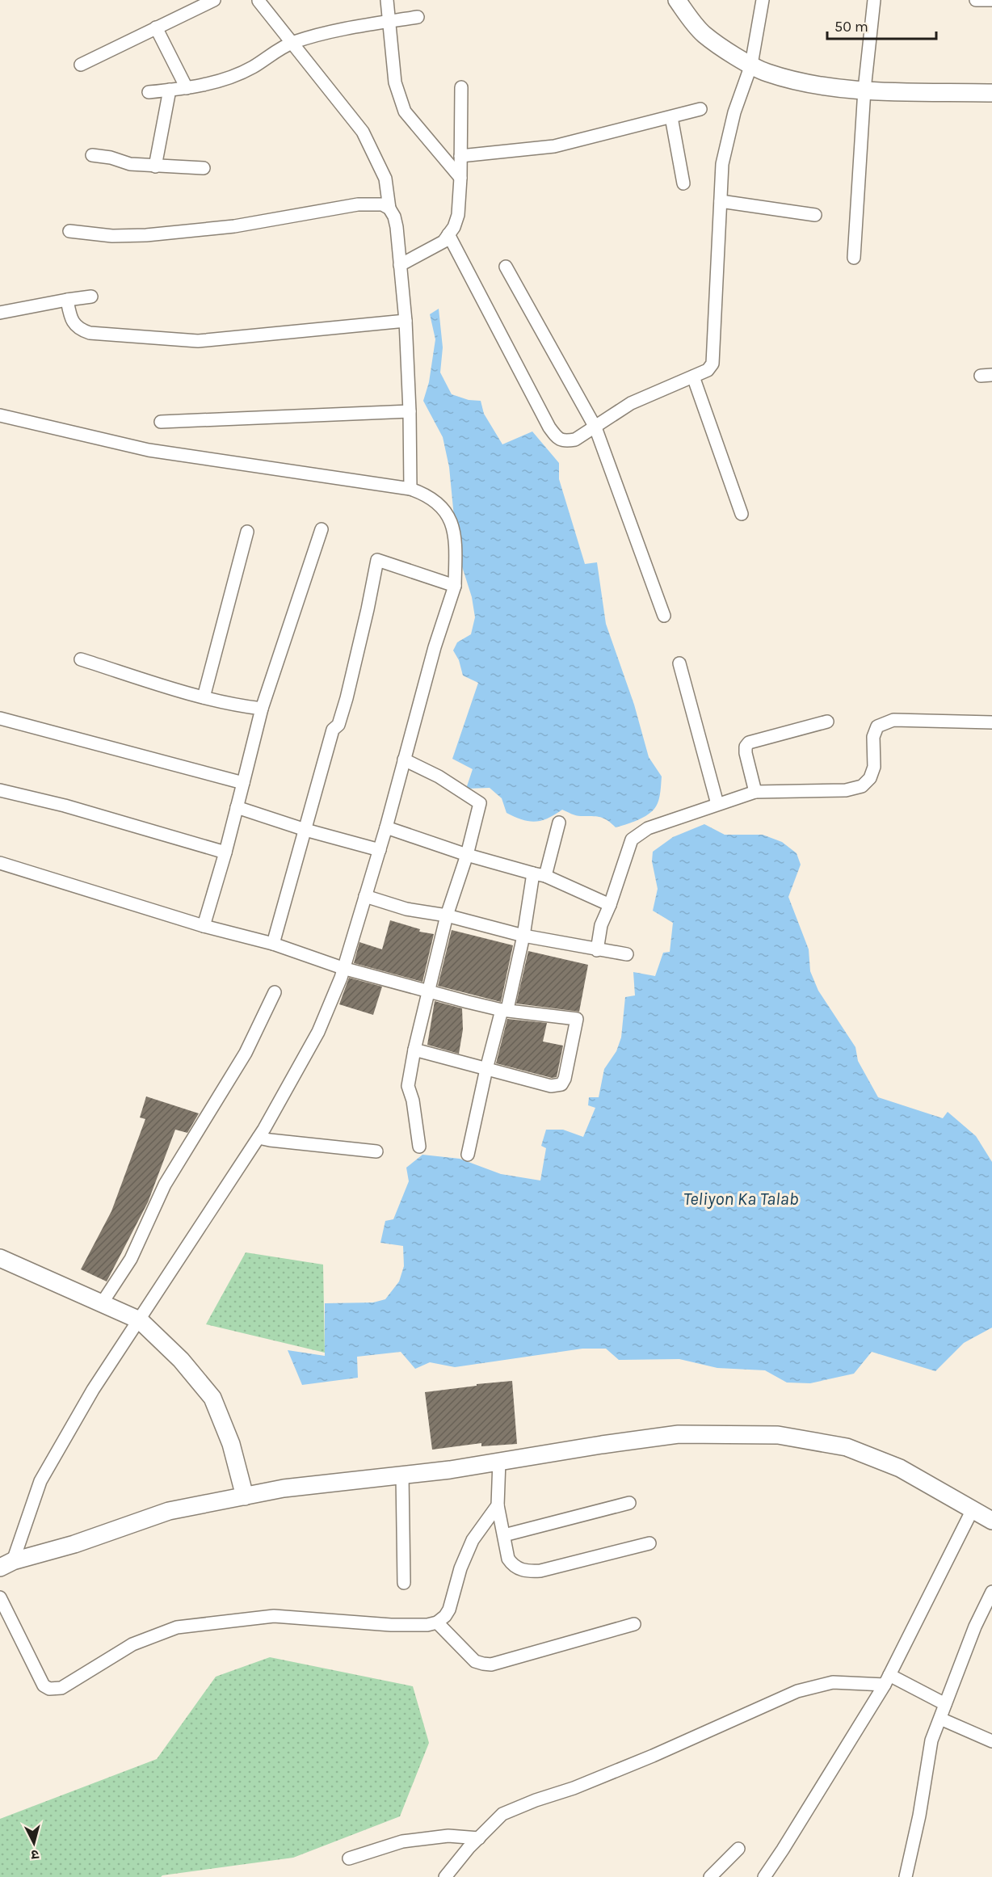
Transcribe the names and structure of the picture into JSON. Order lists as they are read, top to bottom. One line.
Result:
{"water":["Teliyon Ka Talab"],"scale_bar":"50 m","north":"bottom"}
